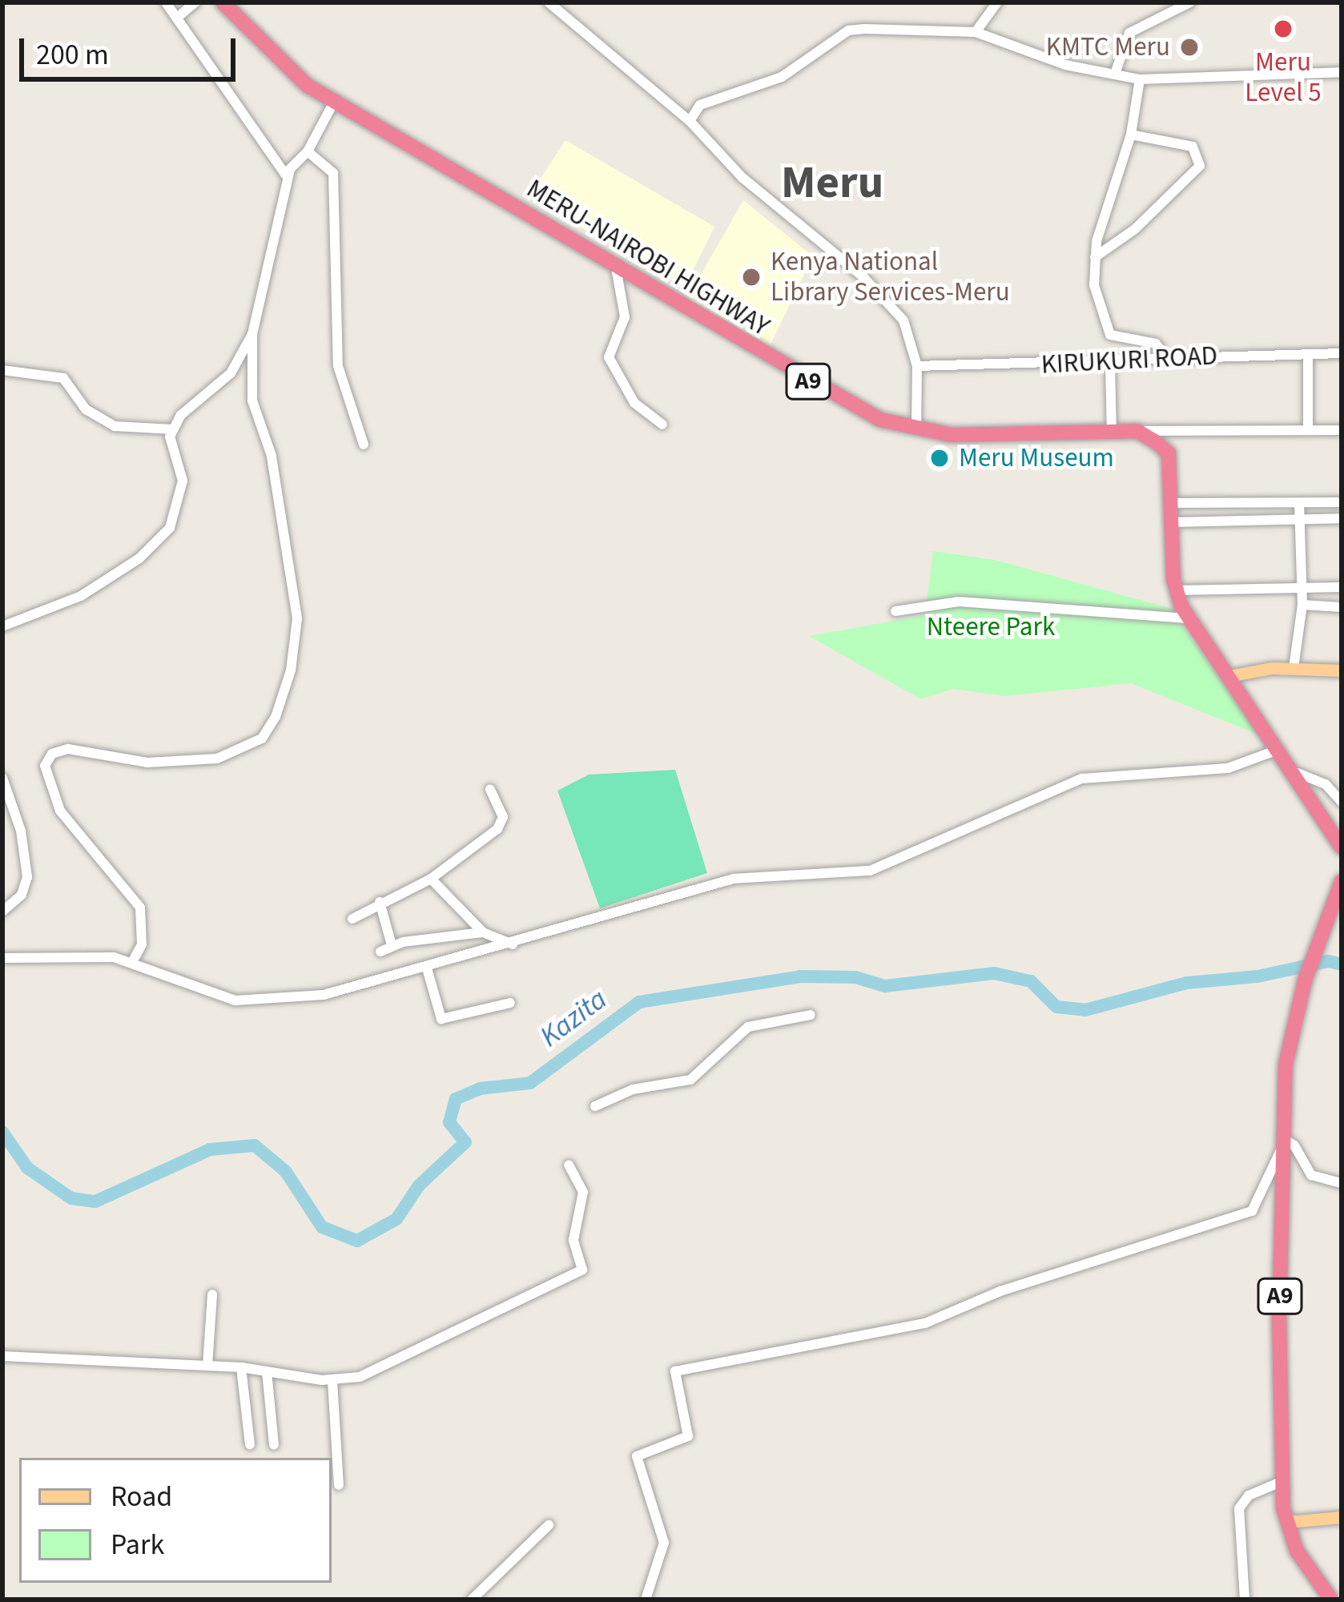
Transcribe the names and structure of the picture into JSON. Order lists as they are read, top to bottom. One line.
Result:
{"streets":{"highway":["MERU-NAIROBI HIGHWAY","A9"],"street":["KIRUKURI ROAD"]},"crossings":[["MERU-NAIROBI HIGHWAY","A9"]],"districts":["Meru"],"water":["Kazita"],"parks":["Nteere Park"],"places":["Meru Level 5","KMTC Meru","Kenya National Library Services-Meru","Meru Museum"],"legend":["Road","Park"],"scale_bar":"200 m"}
